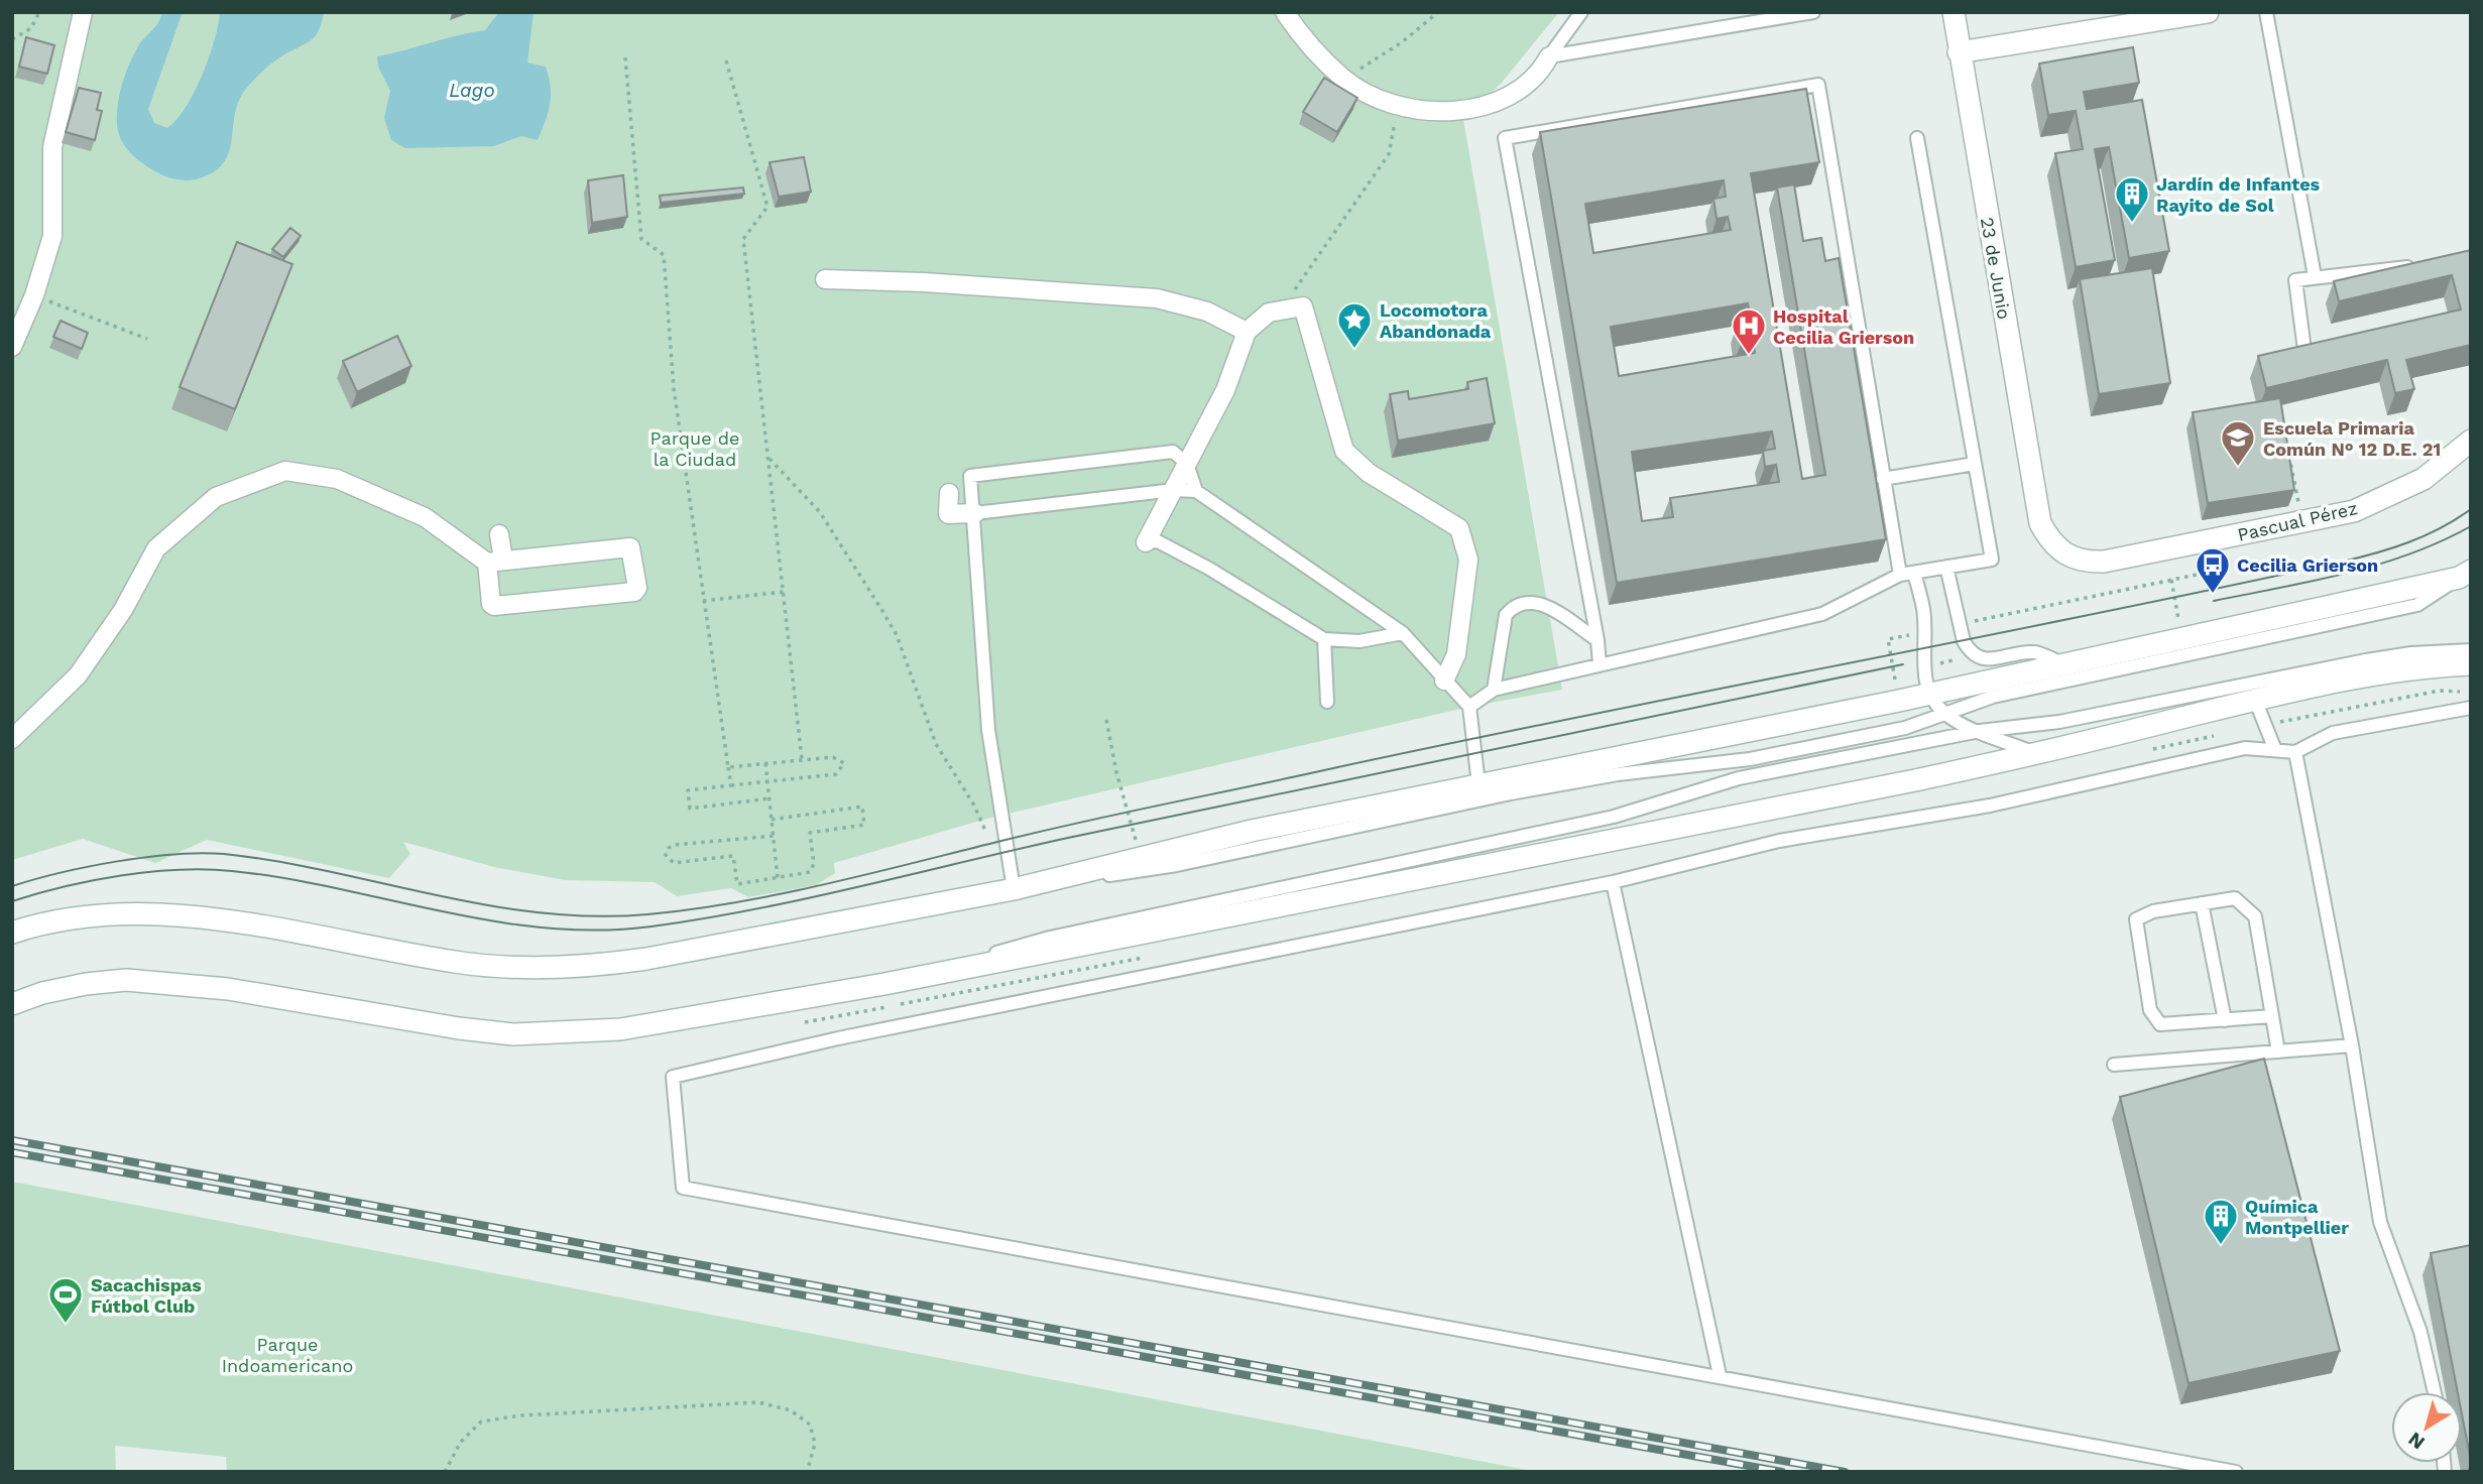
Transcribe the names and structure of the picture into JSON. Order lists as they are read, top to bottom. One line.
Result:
{"streets":{"main road":["23 de Junio","Pascual Pérez"]},"crossings":[["23 de Junio","Pascual Pérez"]],"water":["Lago"],"parks":["Parque de la Ciudad","Parque Indoamericano"],"places":{"building":["Jardín de Infantes Rayito de Sol","Química Montpellier"],"place":["Locomotora Abandonada"],"hospital":["Hospital Cecilia Grierson"],"school or university":["Escuela Primaria Común N° 12 D.E. 21"],"bus stop":["Cecilia Grierson"],"sports":["Sacachispas Fútbol Club"]},"north":"bottom left"}
